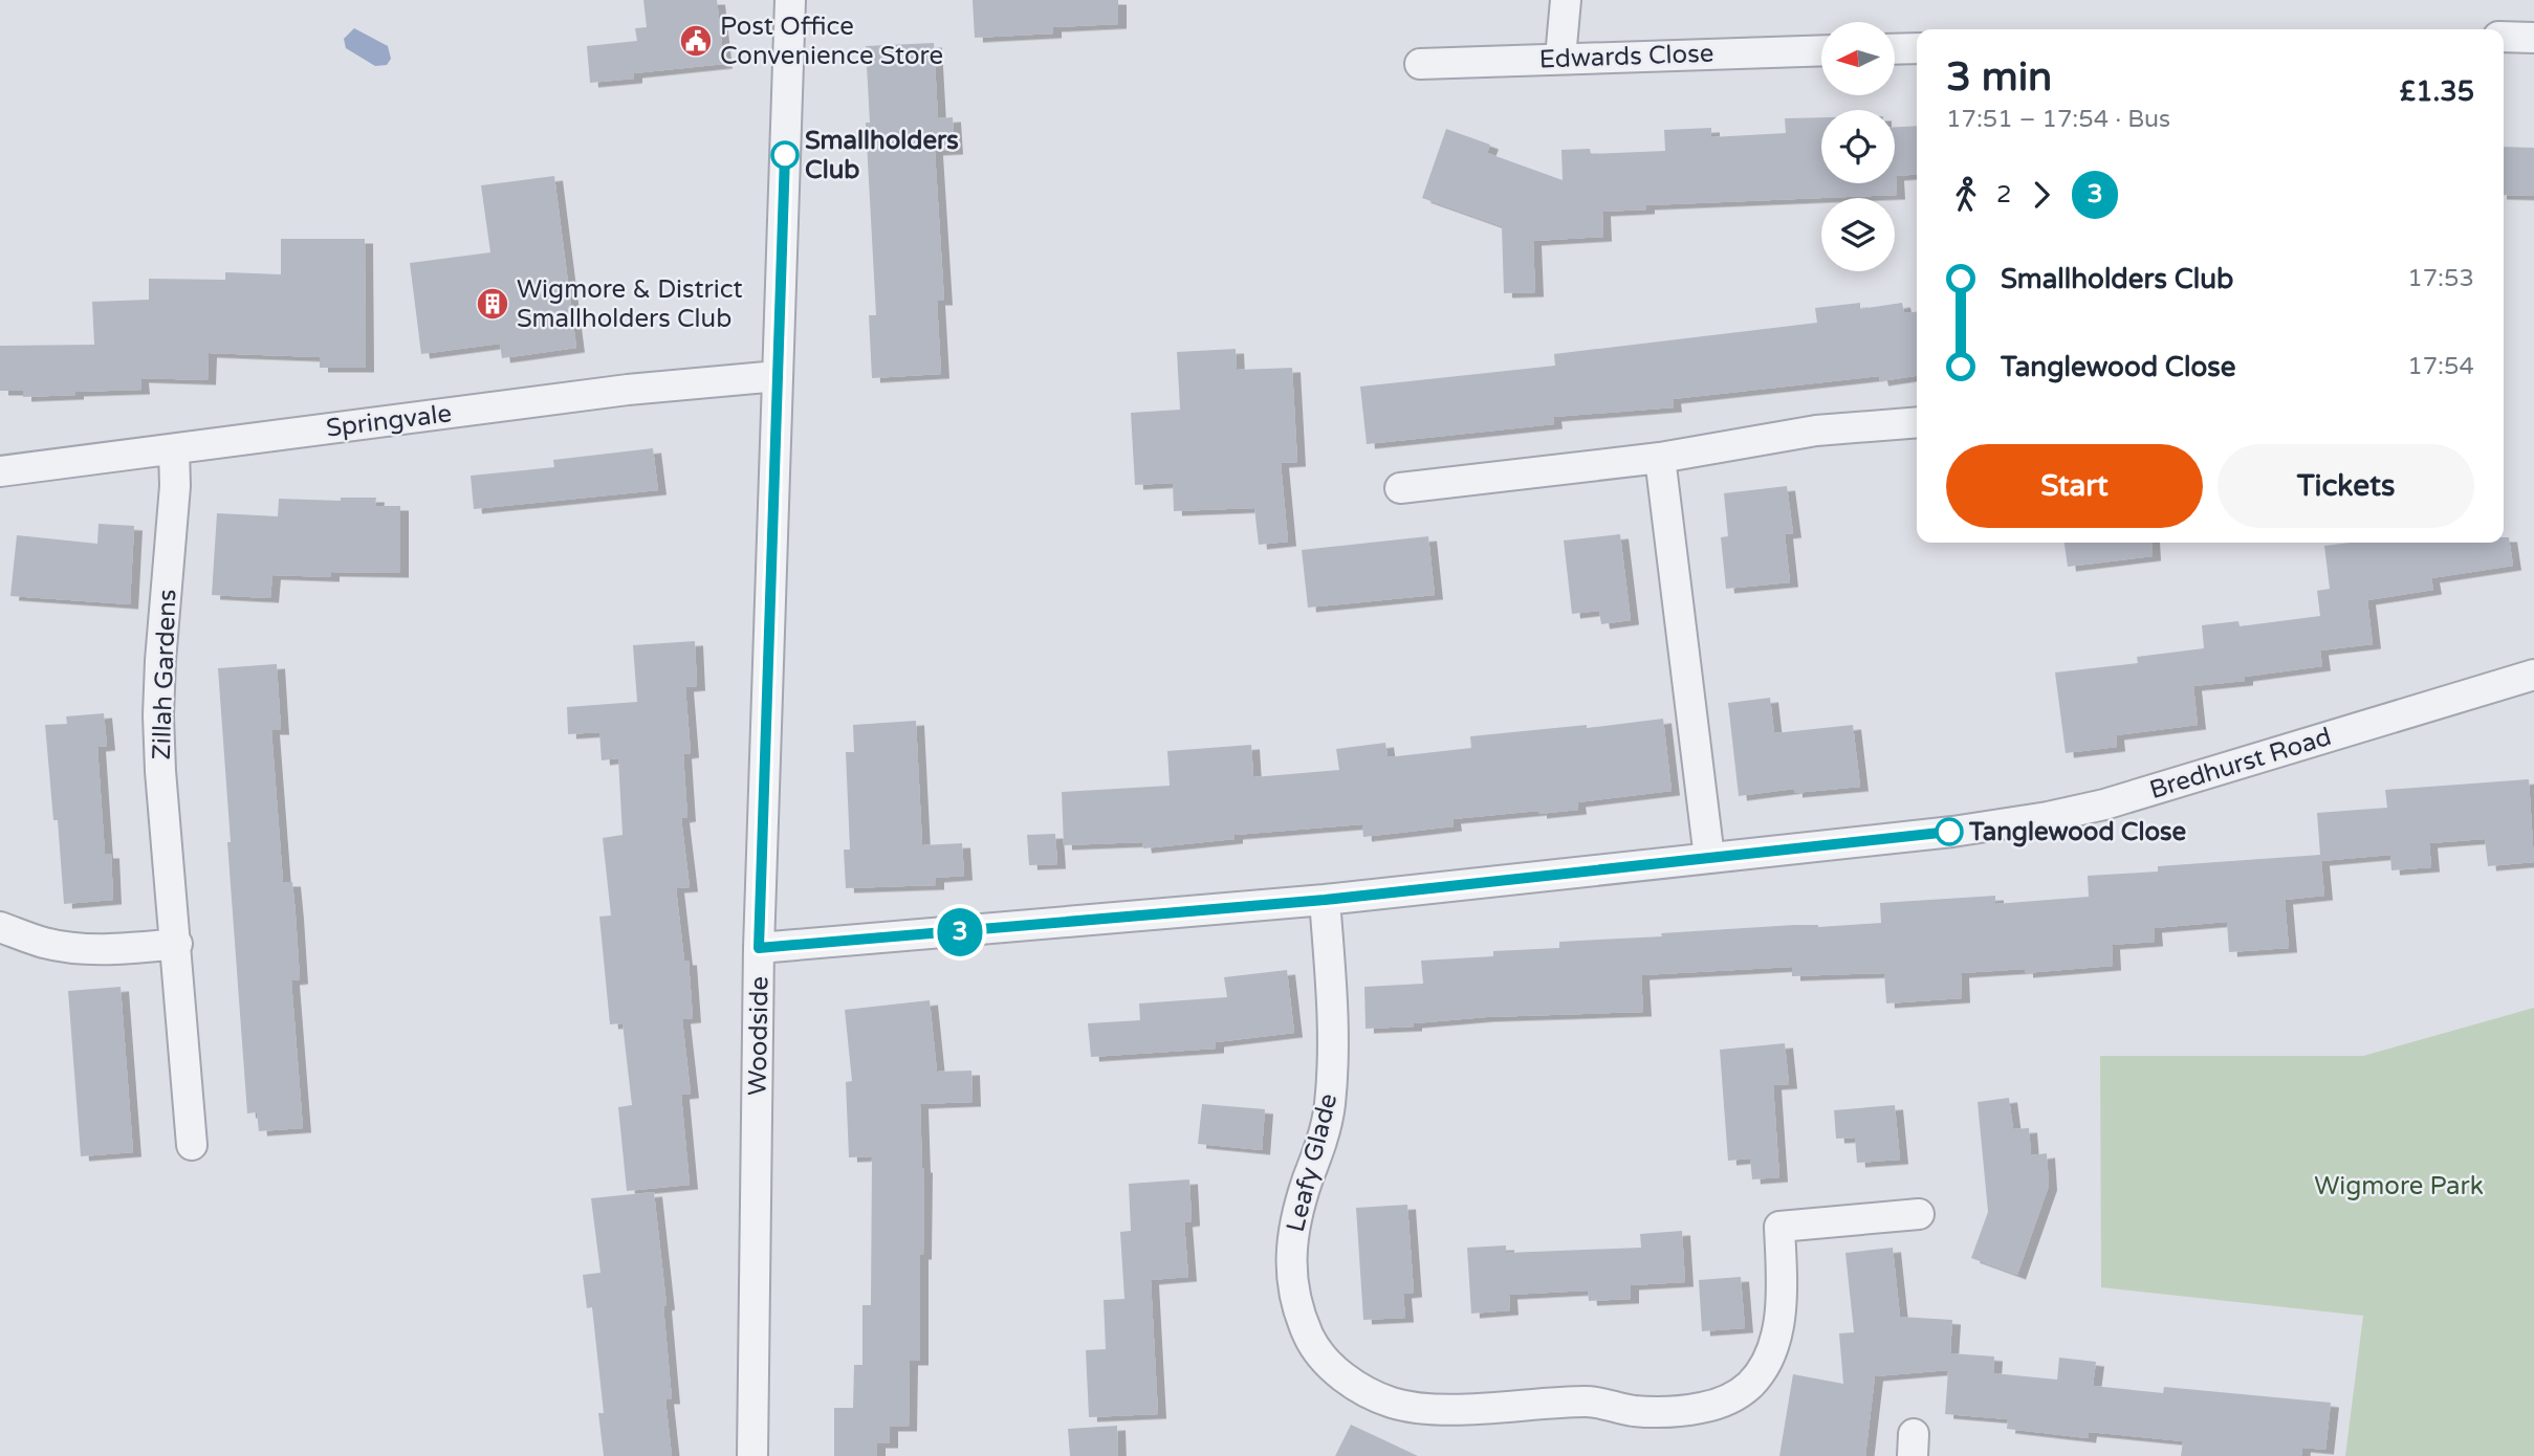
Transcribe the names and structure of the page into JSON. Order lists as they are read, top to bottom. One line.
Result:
{"streets":{"street":["Edwards Close","Springvale","Zillah Gardens","Bredhurst Road","Woodside","Leafy Glade"]},"crossings":[["Springvale","Zillah Gardens"],["Springvale","Woodside"],["Bredhurst Road","Woodside"],["Bredhurst Road","Leafy Glade"]],"parks":["Wigmore Park"],"places":{"public building":["Post Office Convenience Store"],"other":["Smallholders Club","Tanglewood Close"],"building":["Wigmore & District Smallholders Club"]},"lines":["bus line 3"],"north":"left","page":{"on_map":"3","heading":["3 min","17:51 – 17:54 · Bus","£1.35"],"legs":["2","3"],"list":[{"name":"Smallholders Club","value":"17:53"},{"name":"Tanglewood Close","value":"17:54"}],"buttons":["Start","Tickets"]}}
